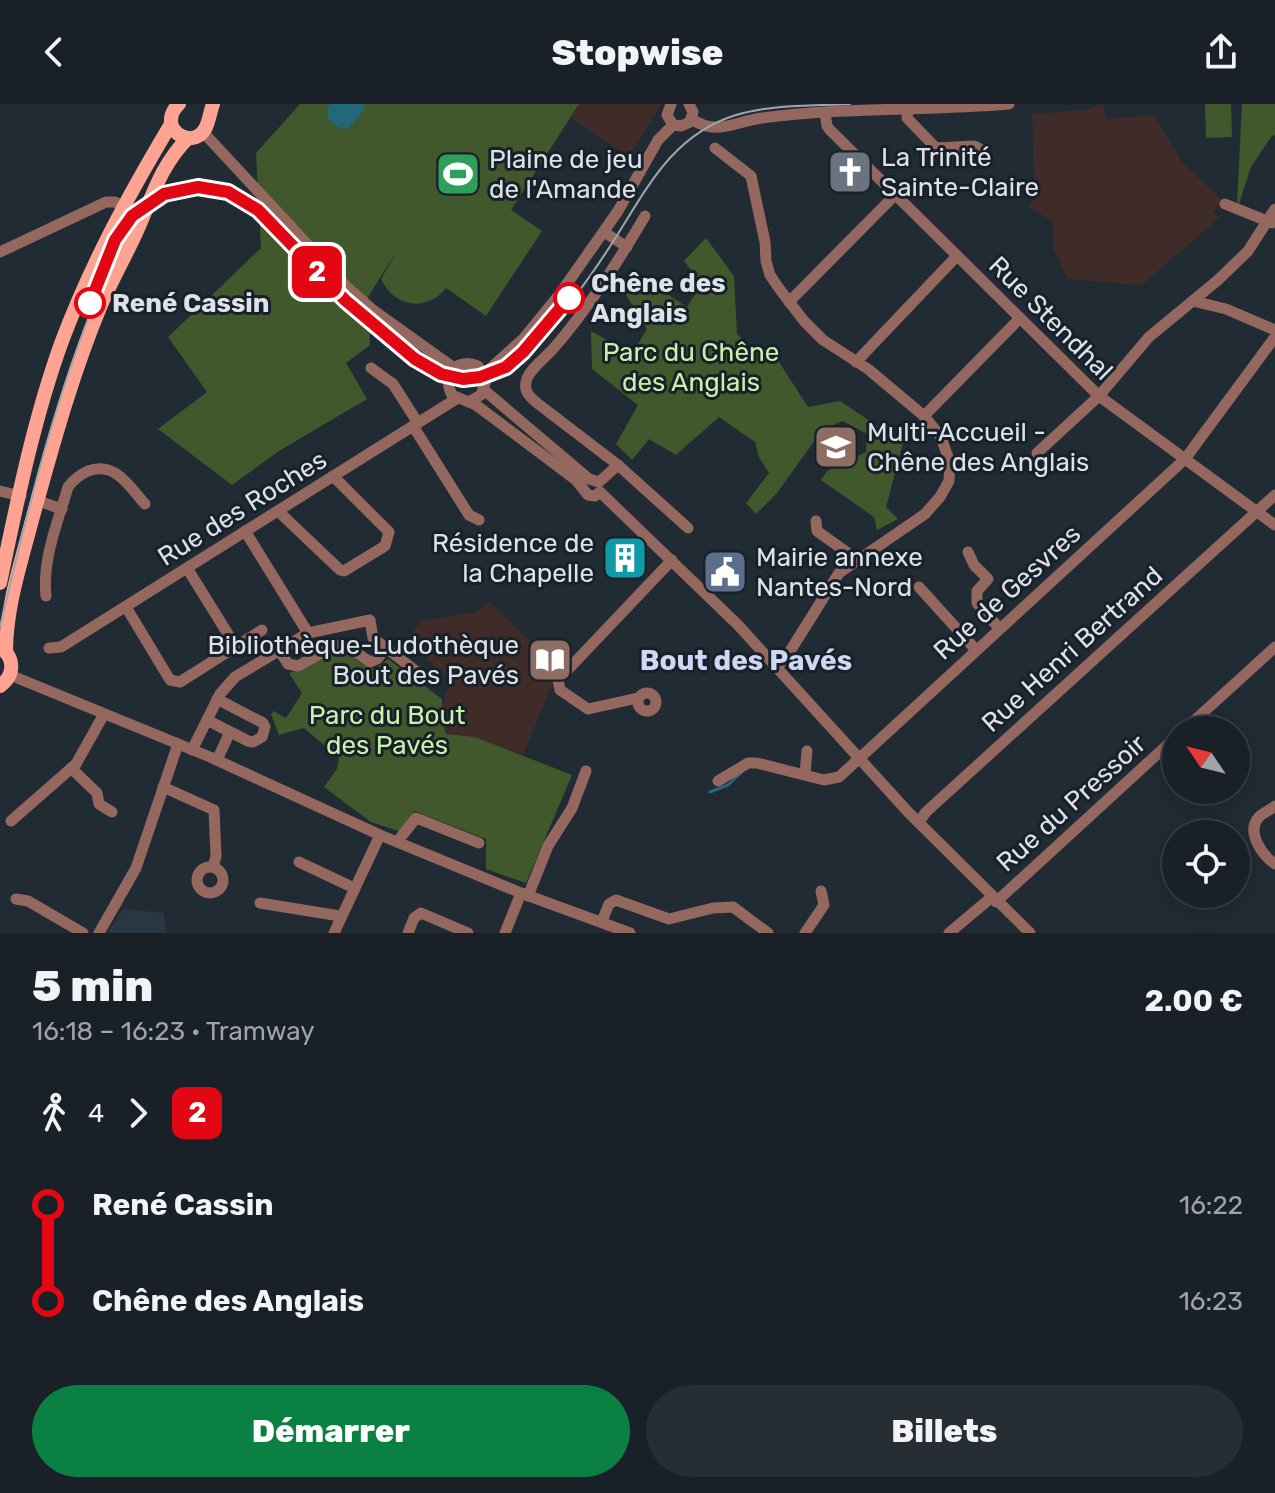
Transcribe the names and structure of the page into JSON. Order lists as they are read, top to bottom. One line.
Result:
{"streets":{"street":["Rue Stendhal","Rue des Roches","Rue de Gesvres","Rue Henri Bertrand","Rue du Pressoir"]},"crossings":[["Rue Stendhal","Rue de Gesvres"],["Rue Stendhal","Rue Henri Bertrand"]],"districts":["Bout des Pavés"],"parks":["Parc du Chêne des Anglais","Parc du Bout des Pavés"],"places":{"church":["La Trinité Sainte-Claire"],"sports":["Plaine de jeu de l'Amande"],"other":["Chêne des Anglais","René Cassin"],"school or university":["Multi-Accueil - Chêne des Anglais"],"building":["Résidence de la Chapelle"],"public building":["Mairie annexe Nantes-Nord"],"library":["Bibliothèque-Ludothèque Bout des Pavés"]},"lines":["tram line 2"],"north":"top left","page":{"header":"Stopwise","on_map":"2","heading":["5 min","16:18 – 16:23 · Tramway","2.00 €"],"legs":["4","2"],"list":[{"name":"René Cassin","value":"16:22"},{"name":"Chêne des Anglais","value":"16:23"}],"buttons":["Démarrer","Billets"]}}
